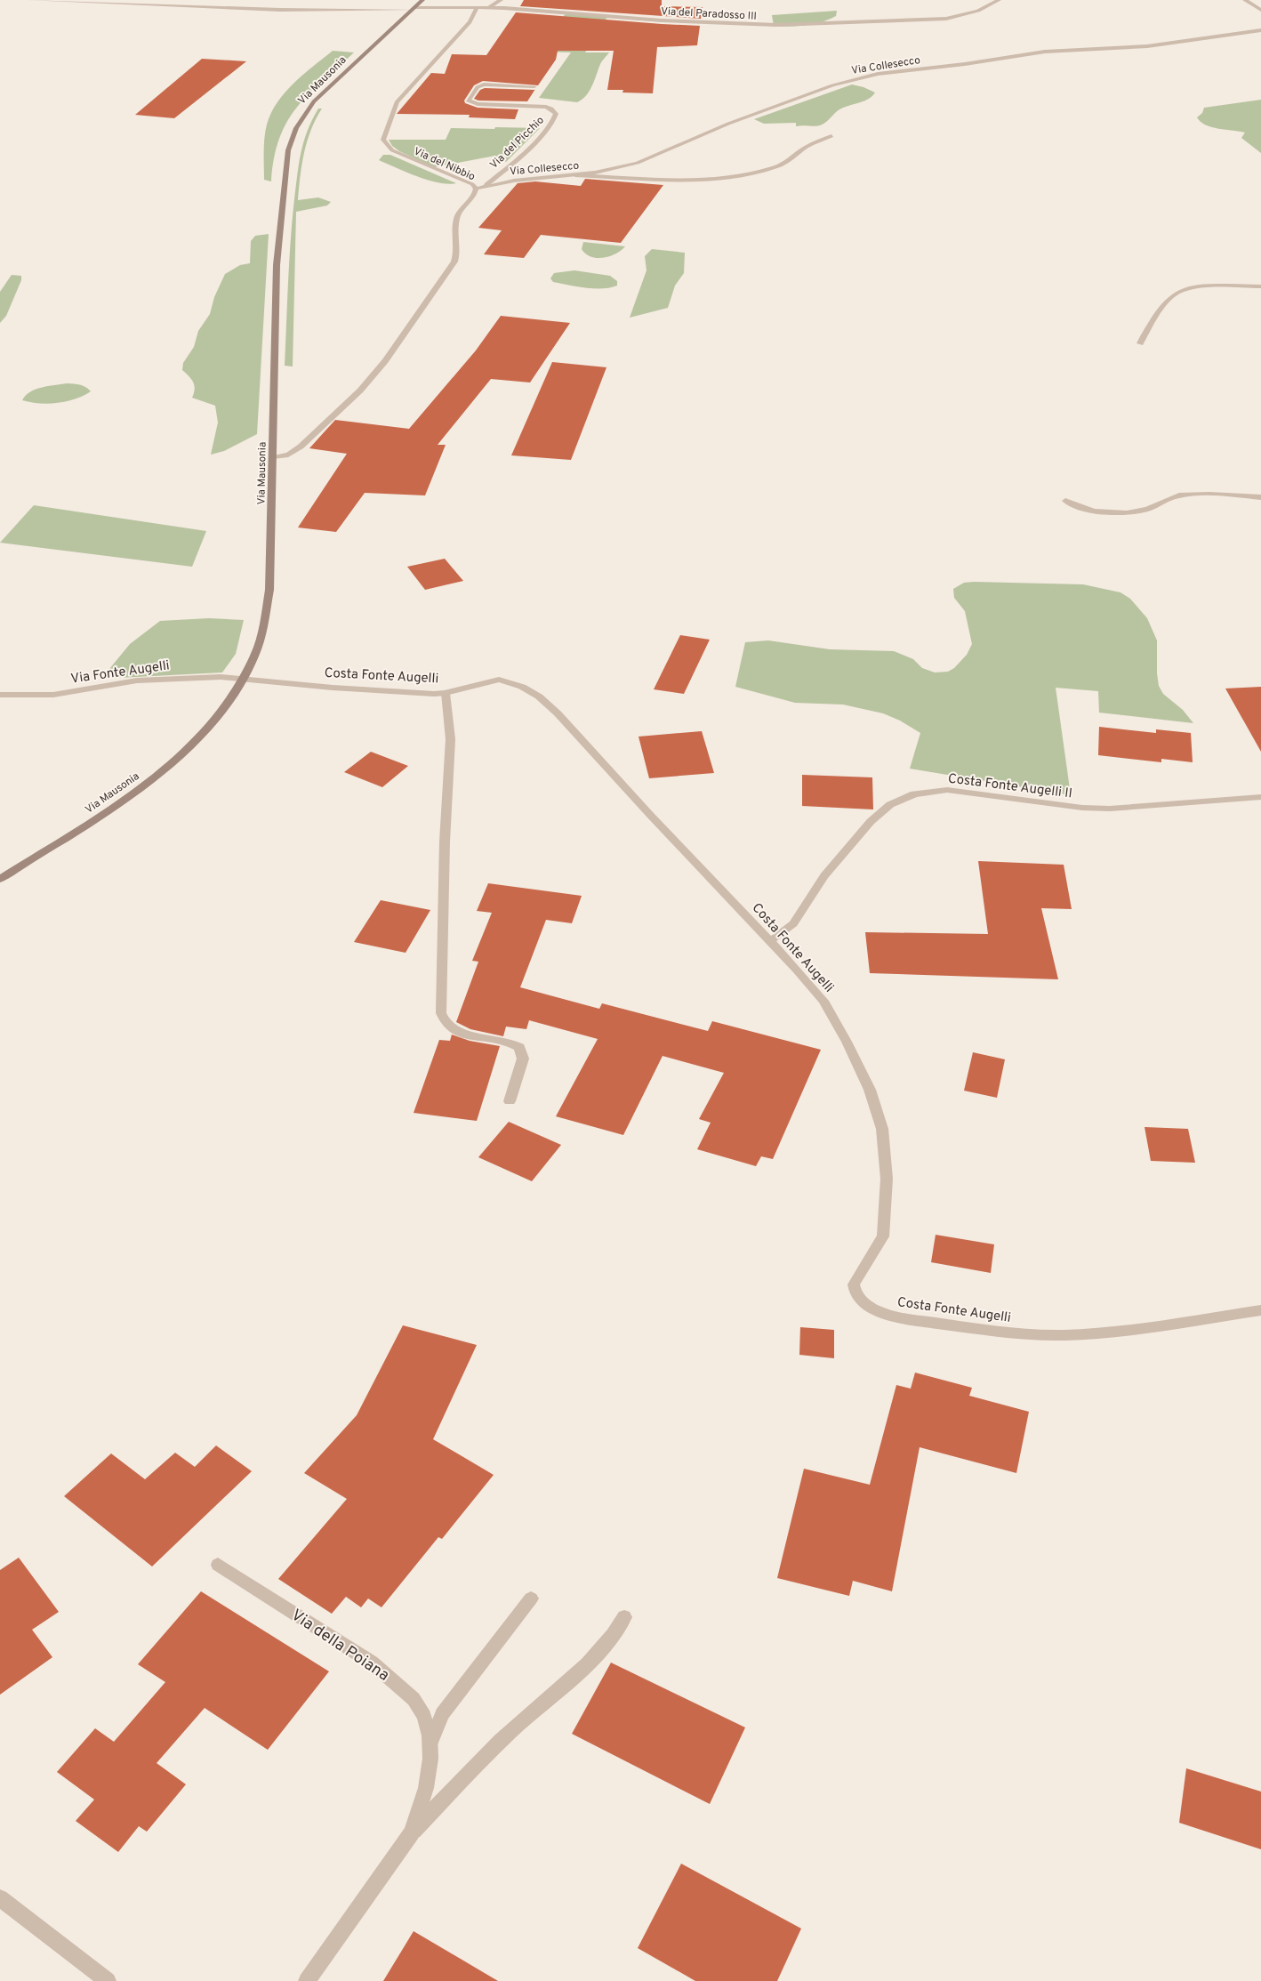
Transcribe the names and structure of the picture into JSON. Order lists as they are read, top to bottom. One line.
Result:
{"streets":{"main road":["Via Mausonia"],"street":["Via del Paradosso III","Via Collesecco","Via del Picchio","Via del Nibbio","Via Fonte Augelli","Costa Fonte Augelli","Costa Fonte Augelli II","Via della Poiana"]},"crossings":[["Via del Paradosso III","Via Mausonia"],["Via del Paradosso III","Via del Nibbio"],["Via Collesecco","Via del Picchio"],["Via Collesecco","Via del Nibbio"],["Via Mausonia","Via del Nibbio"],["Via Mausonia","Via Fonte Augelli"],["Via Mausonia","Costa Fonte Augelli"],["Via Fonte Augelli","Costa Fonte Augelli"],["Costa Fonte Augelli","Costa Fonte Augelli II"]]}
